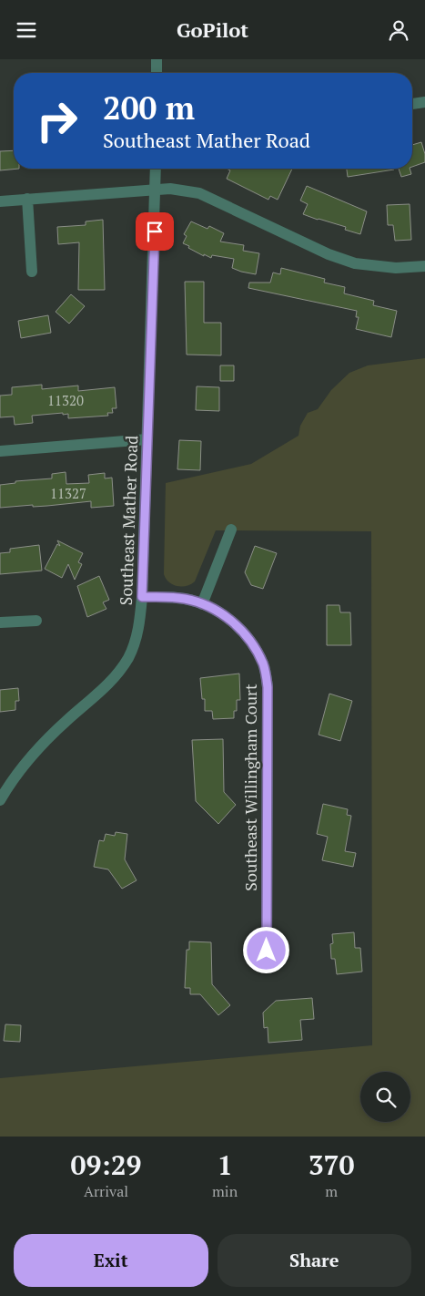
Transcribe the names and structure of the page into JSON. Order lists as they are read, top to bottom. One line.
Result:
{"streets":{"street":["Southeast Mather Road","Southeast Willingham Court"]},"crossings":[["Southeast Mather Road","Southeast Willingham Court"]],"house_numbers":["11320","11327"],"page":{"header":"GoPilot","turn":["200 m","Southeast Mather Road"],"eta":["09:29","Arrival","1","min","370","m"],"buttons":["Exit","Share"]}}
